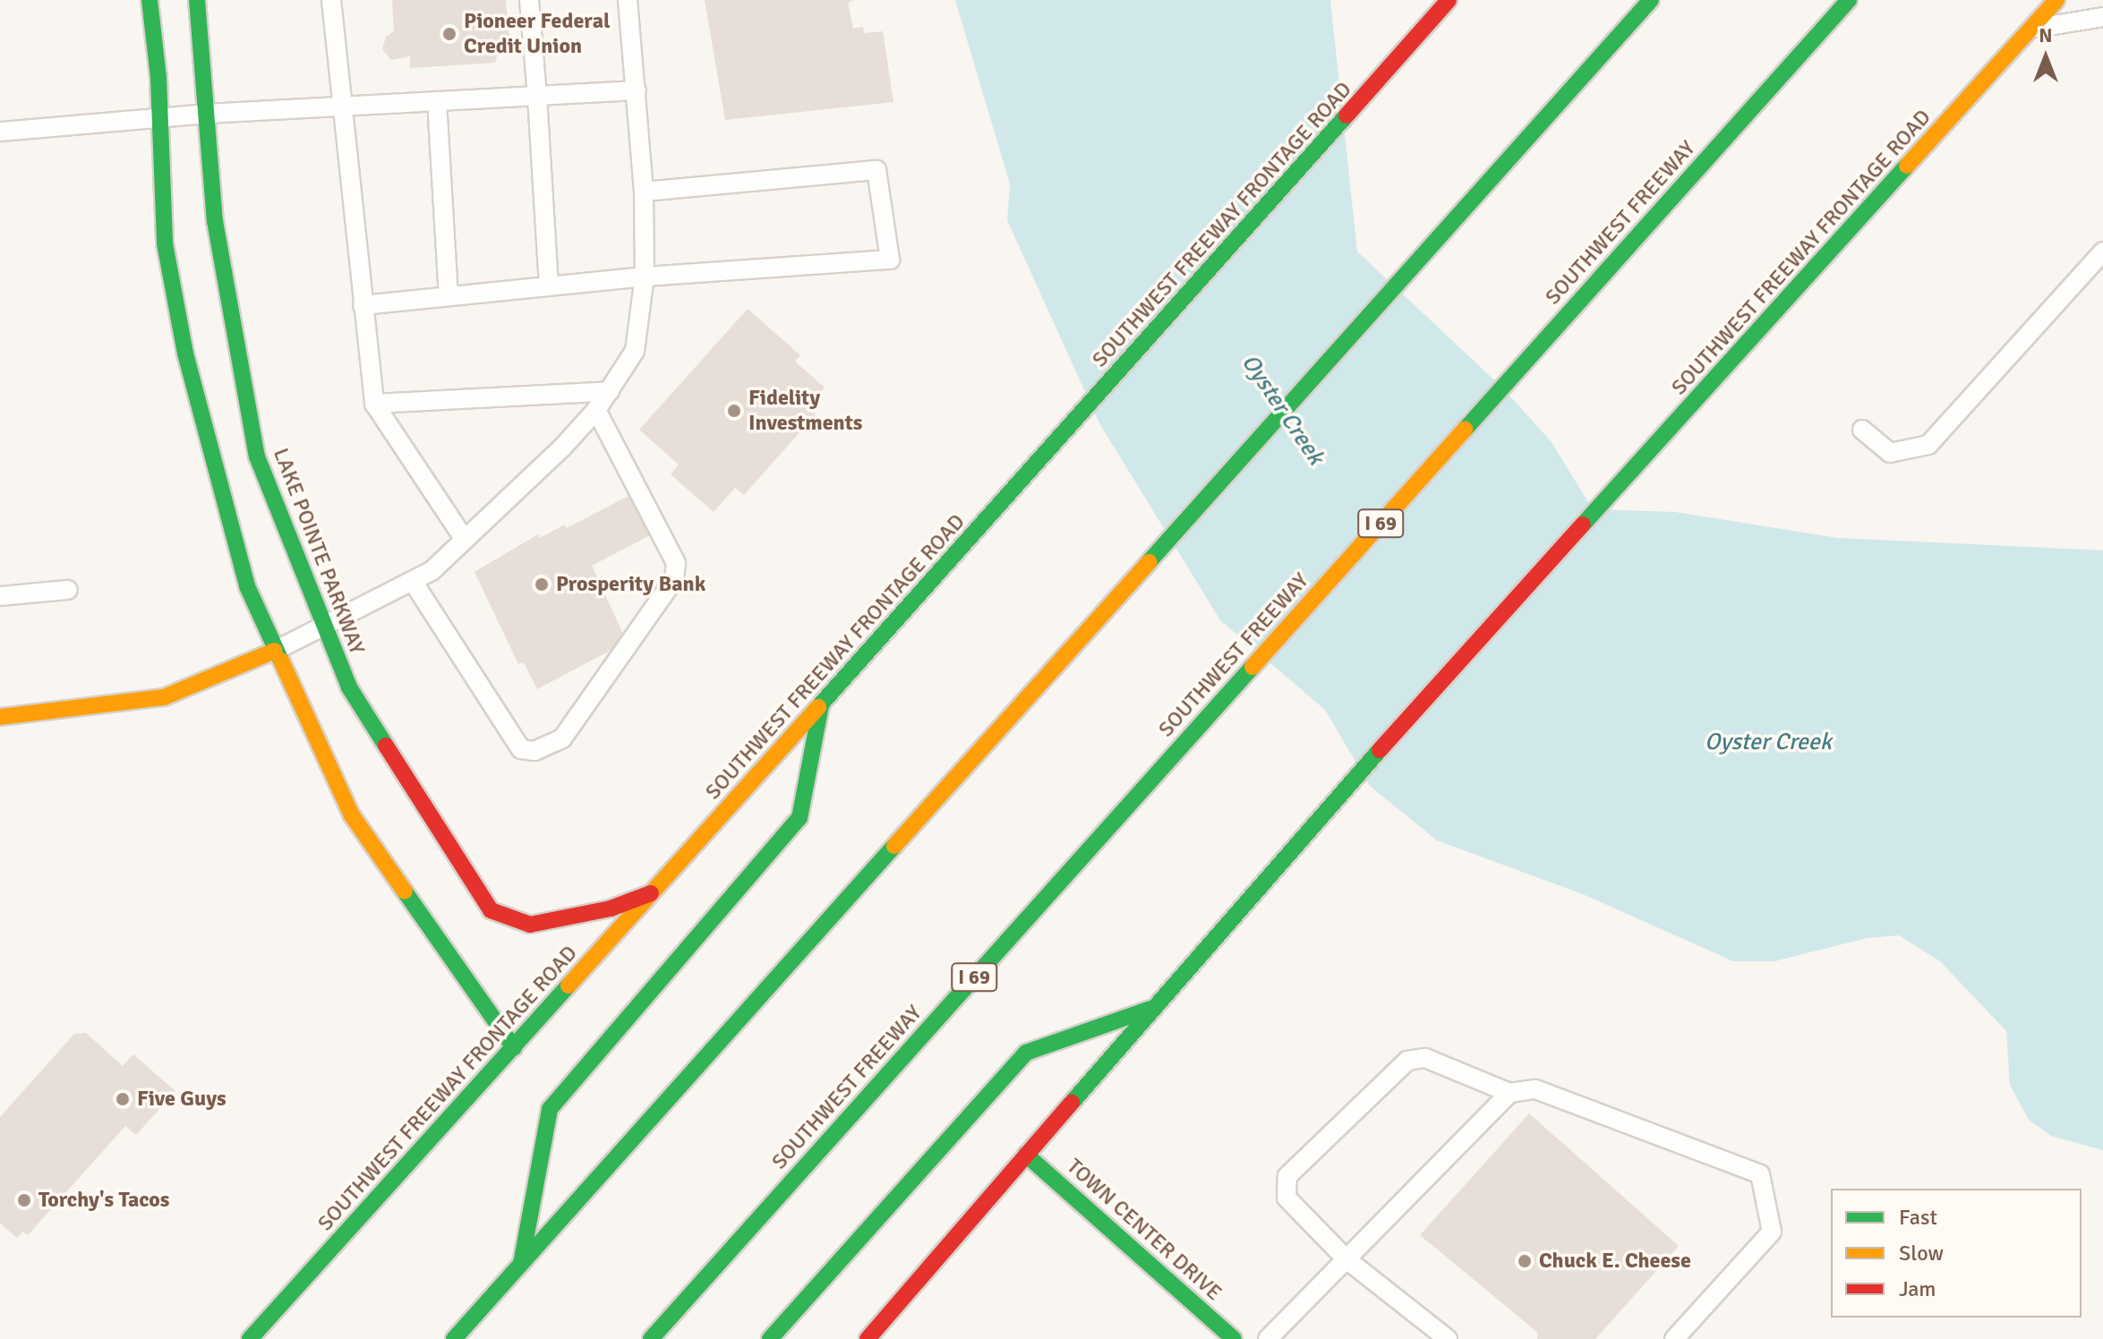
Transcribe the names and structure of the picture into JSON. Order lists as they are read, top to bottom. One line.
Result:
{"streets":{"main road":["SOUTHWEST FREEWAY","SOUTHWEST FREEWAY FRONTAGE ROAD","I 69","LAKE POINTE PARKWAY","TOWN CENTER DRIVE"]},"crossings":[["SOUTHWEST FREEWAY FRONTAGE ROAD","LAKE POINTE PARKWAY"],["SOUTHWEST FREEWAY FRONTAGE ROAD","TOWN CENTER DRIVE"]],"water":["Oyster Creek"],"places":["Pioneer Federal Credit Union","Fidelity Investments","Prosperity Bank","Five Guys","Torchy's Tacos","Chuck E. Cheese"],"legend":["Fast","Slow","Jam"],"north":"top"}
